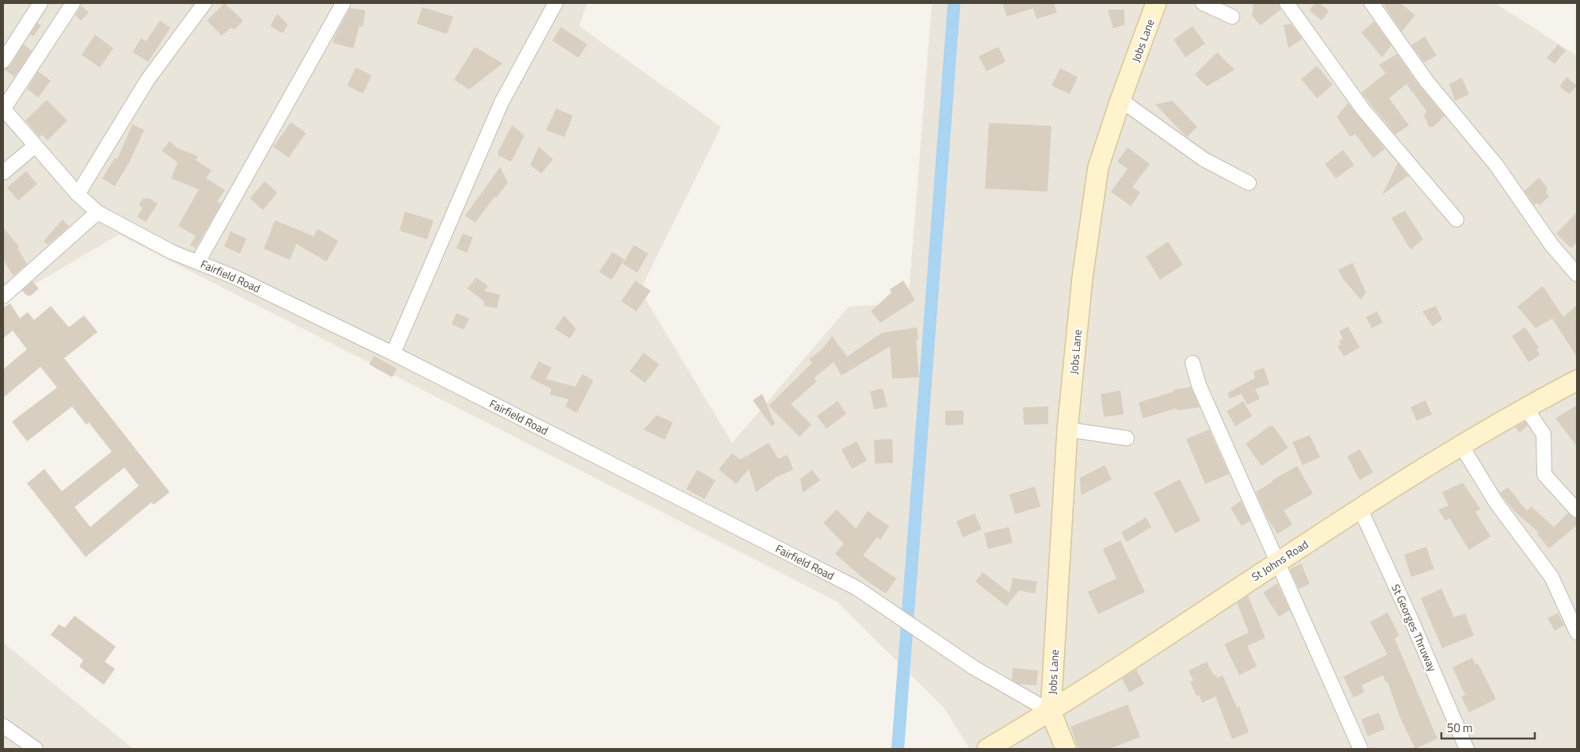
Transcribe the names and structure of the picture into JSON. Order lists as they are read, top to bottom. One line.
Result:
{"streets":{"main road":["Jobs Lane","St Johns Road"],"street":["Fairfield Road","St Georges Thruway"]},"crossings":[["Jobs Lane","Fairfield Road"],["Jobs Lane","St Johns Road"],["Fairfield Road","St Johns Road"],["St Johns Road","St Georges Thruway"]],"scale_bar":"50 m"}
